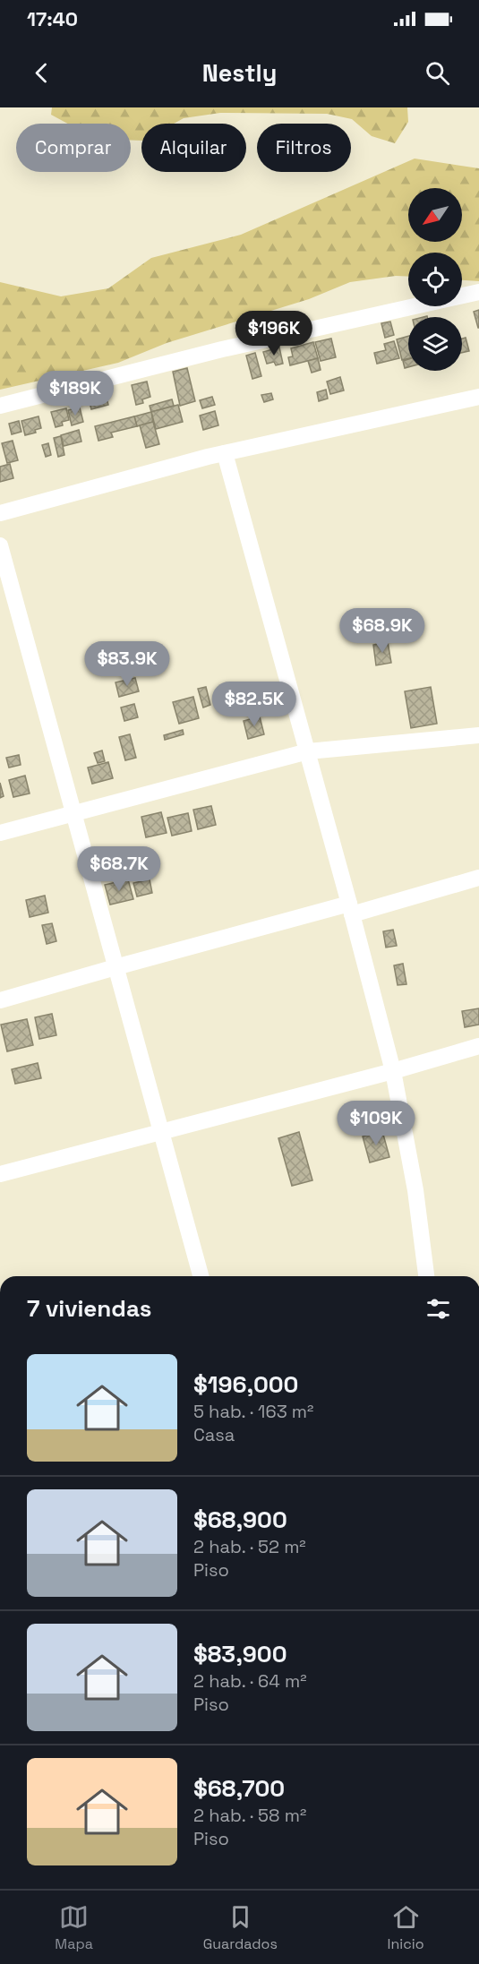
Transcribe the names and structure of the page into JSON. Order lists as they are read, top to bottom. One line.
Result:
{"north":"bottom left","page":{"status":"17:40","header":"Nestly","chip":["Comprar","Alquilar","Filtros"],"price":["$196K","$189K","$68.9K","$83.9K","$82.5K","$68.7K","$109K"],"heading":"7 viviendas","list":[{"name":"$196,000","note":"5 hab. · 163 m² · Casa"},{"name":"$68,900","note":"2 hab. · 52 m² · Piso"},{"name":"$83,900","note":"2 hab. · 64 m² · Piso"},{"name":"$68,700","note":"2 hab. · 58 m² · Piso"}],"tabs":["Mapa","Guardados","Inicio"]}}
